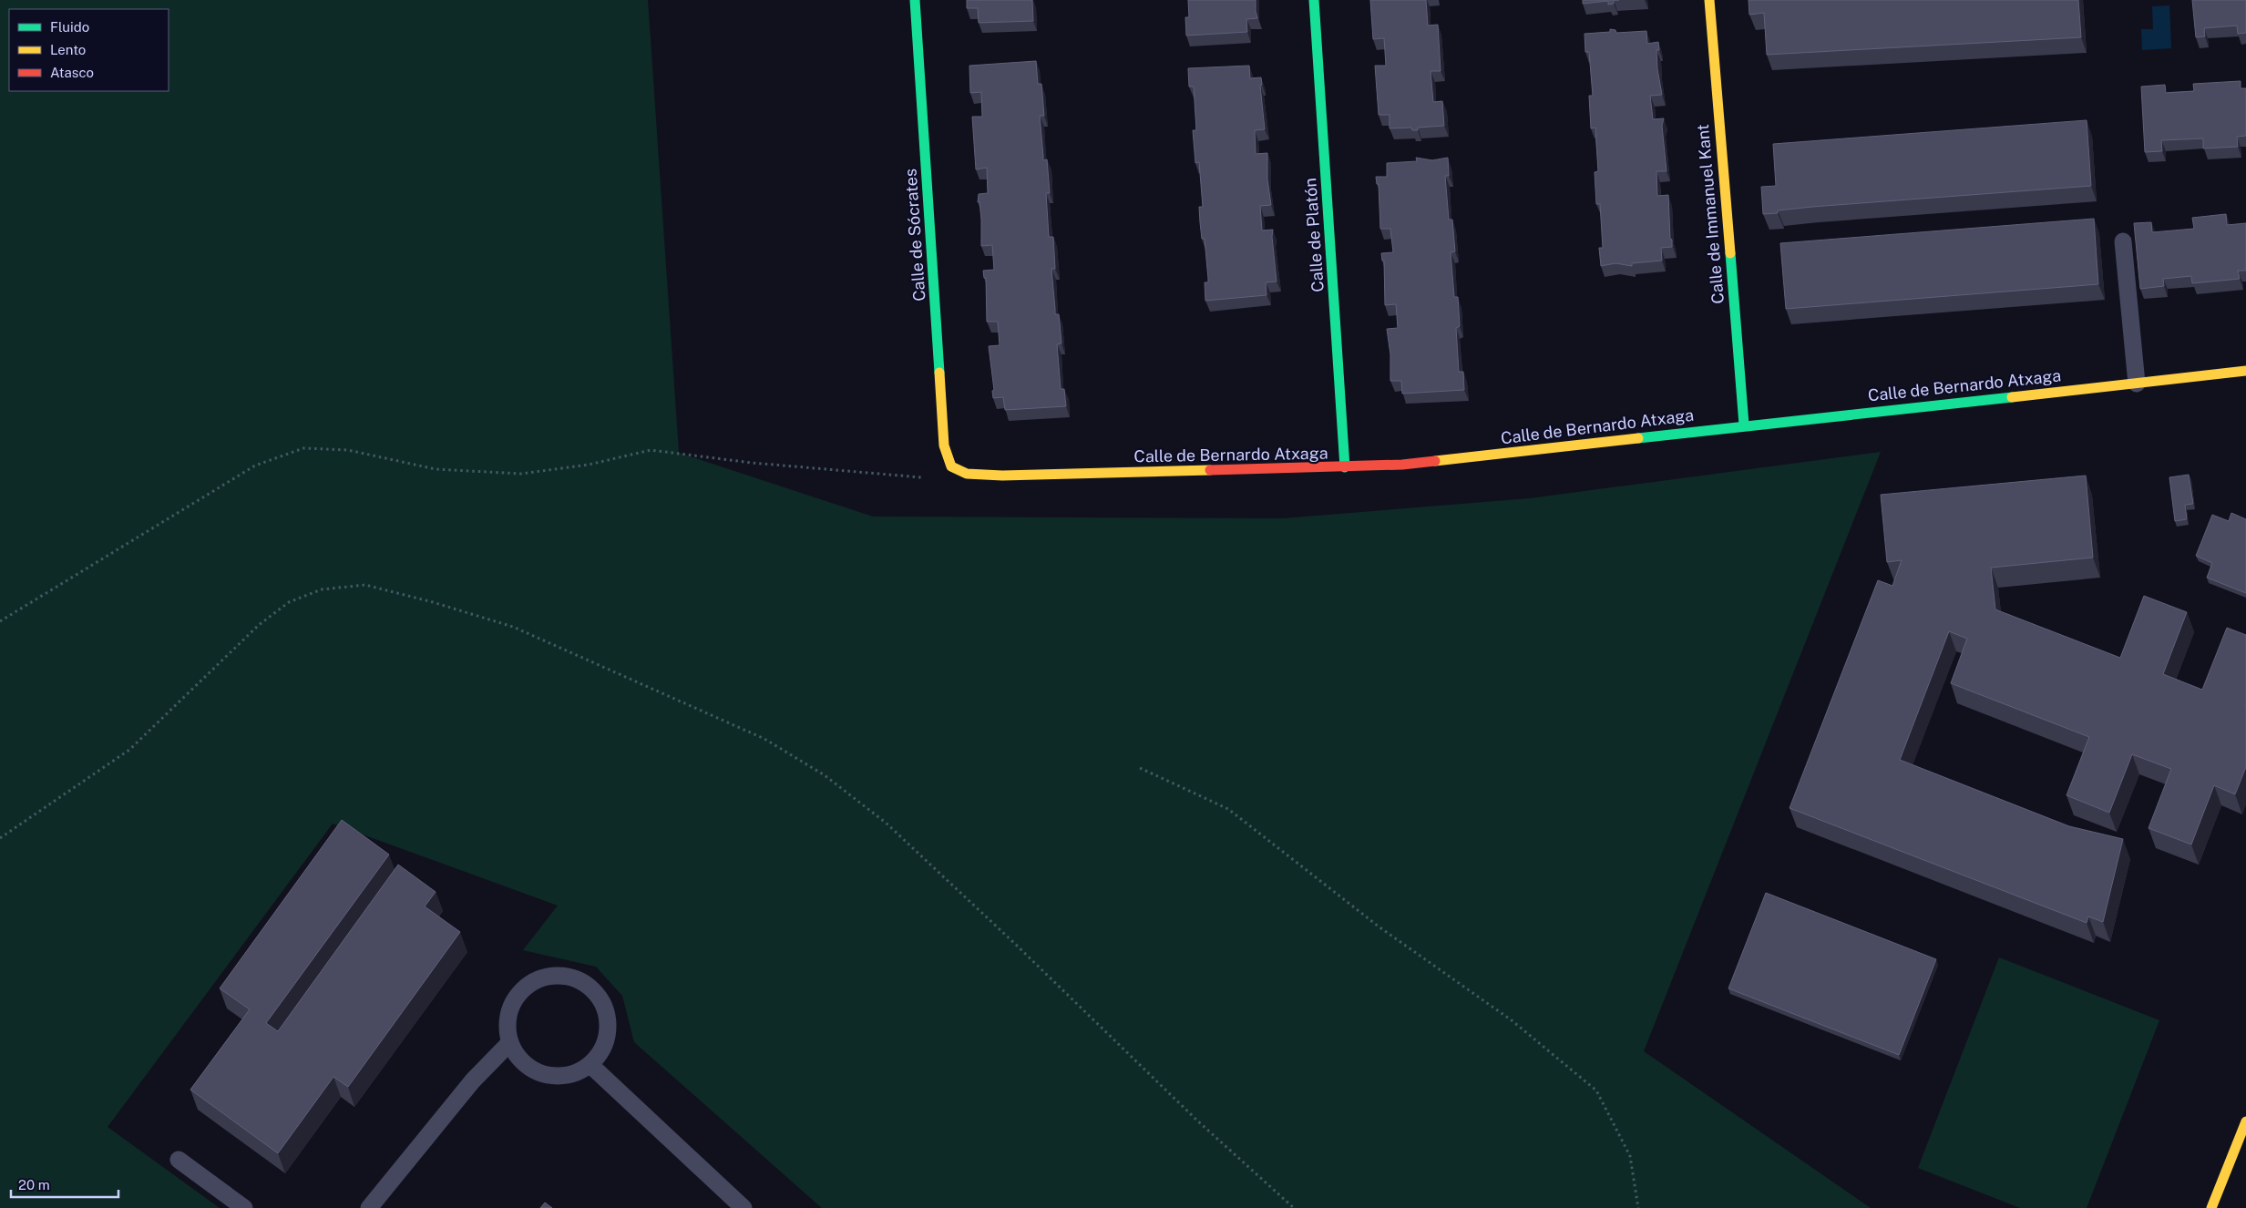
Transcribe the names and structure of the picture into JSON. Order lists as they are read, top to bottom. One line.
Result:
{"streets":{"street":["Calle de Immanuel Kant","Calle de Sócrates","Calle de Platón","Calle de Bernardo Atxaga"]},"crossings":[["Calle de Immanuel Kant","Calle de Bernardo Atxaga"],["Calle de Sócrates","Calle de Bernardo Atxaga"],["Calle de Platón","Calle de Bernardo Atxaga"]],"legend":["Fluido","Lento","Atasco"],"scale_bar":"20 m"}
